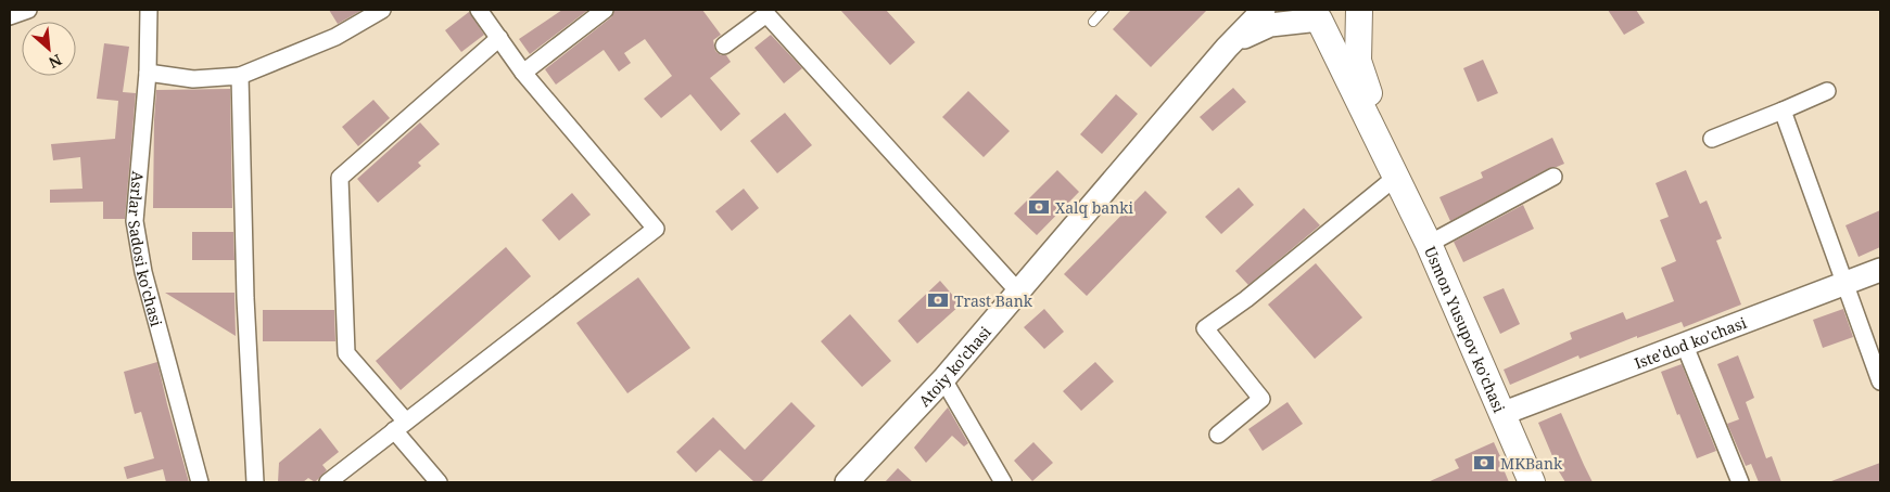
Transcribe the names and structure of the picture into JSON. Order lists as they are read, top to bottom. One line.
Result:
{"streets":{"main road":["Usmon Yusupov ko'chasi"],"street":["Asrlar Sadosi ko'chasi","Iste'dod ko'chasi","Atoiy ko'chasi"]},"crossings":[["Usmon Yusupov ko'chasi","Iste'dod ko'chasi"],["Usmon Yusupov ko'chasi","Atoiy ko'chasi"]],"places":{"bank":["Xalq banki","Trast Bank","MKBank"]},"north":"bottom right"}
